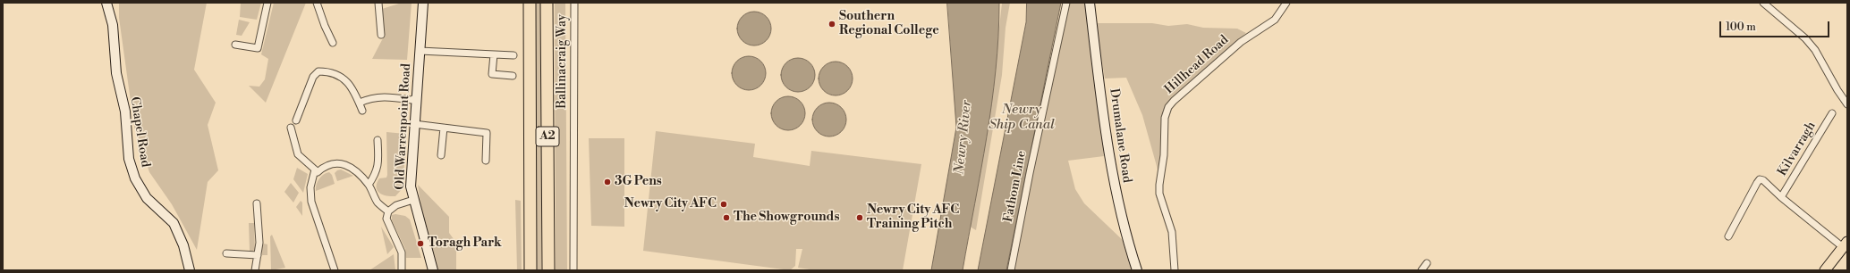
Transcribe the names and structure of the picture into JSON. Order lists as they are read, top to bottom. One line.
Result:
{"streets":{"highway":["A2"],"street":["Ballinacraig Way","Hillhead Road","Old Warrenpoint Road","Chapel Road","Drumalane Road","Kilvarragh","Fathom Line"]},"water":["Newry Ship Canal","Newry River"],"places":["Southern Regional College","3G Pens","Newry City AFC","The Showgrounds","Newry City AFC Training Pitch","Toragh Park"],"scale_bar":"100 m"}
